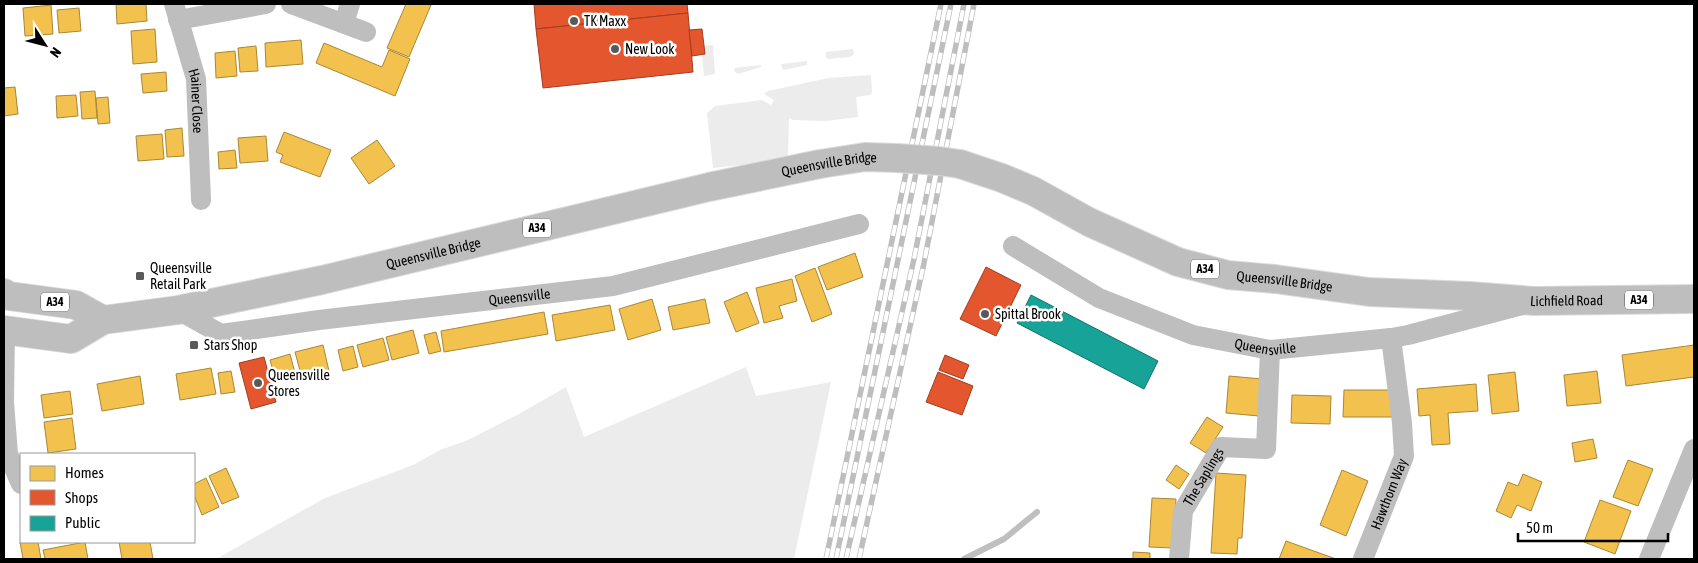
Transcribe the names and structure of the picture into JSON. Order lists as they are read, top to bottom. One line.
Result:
{"streets":{"highway":["Queensville Bridge","A34","Lichfield Road"],"street":["Hainer Close","Queensville","The Saplings","Hawthorn Way"]},"crossings":[["Queensville Bridge","A34"],["Queensville Bridge","Queensville"],["Queensville Bridge","Lichfield Road"],["A34","Queensville"],["Queensville","Lichfield Road"],["Queensville","The Saplings"],["Queensville","Hawthorn Way"]],"places":{"other":["TK Maxx","New Look","Spittal Brook","Queensville Stores"],"transit":["Queensville Retail Park","Stars Shop"]},"legend":["Homes","Shops","Public"],"scale_bar":"50 m","north":"bottom right"}
